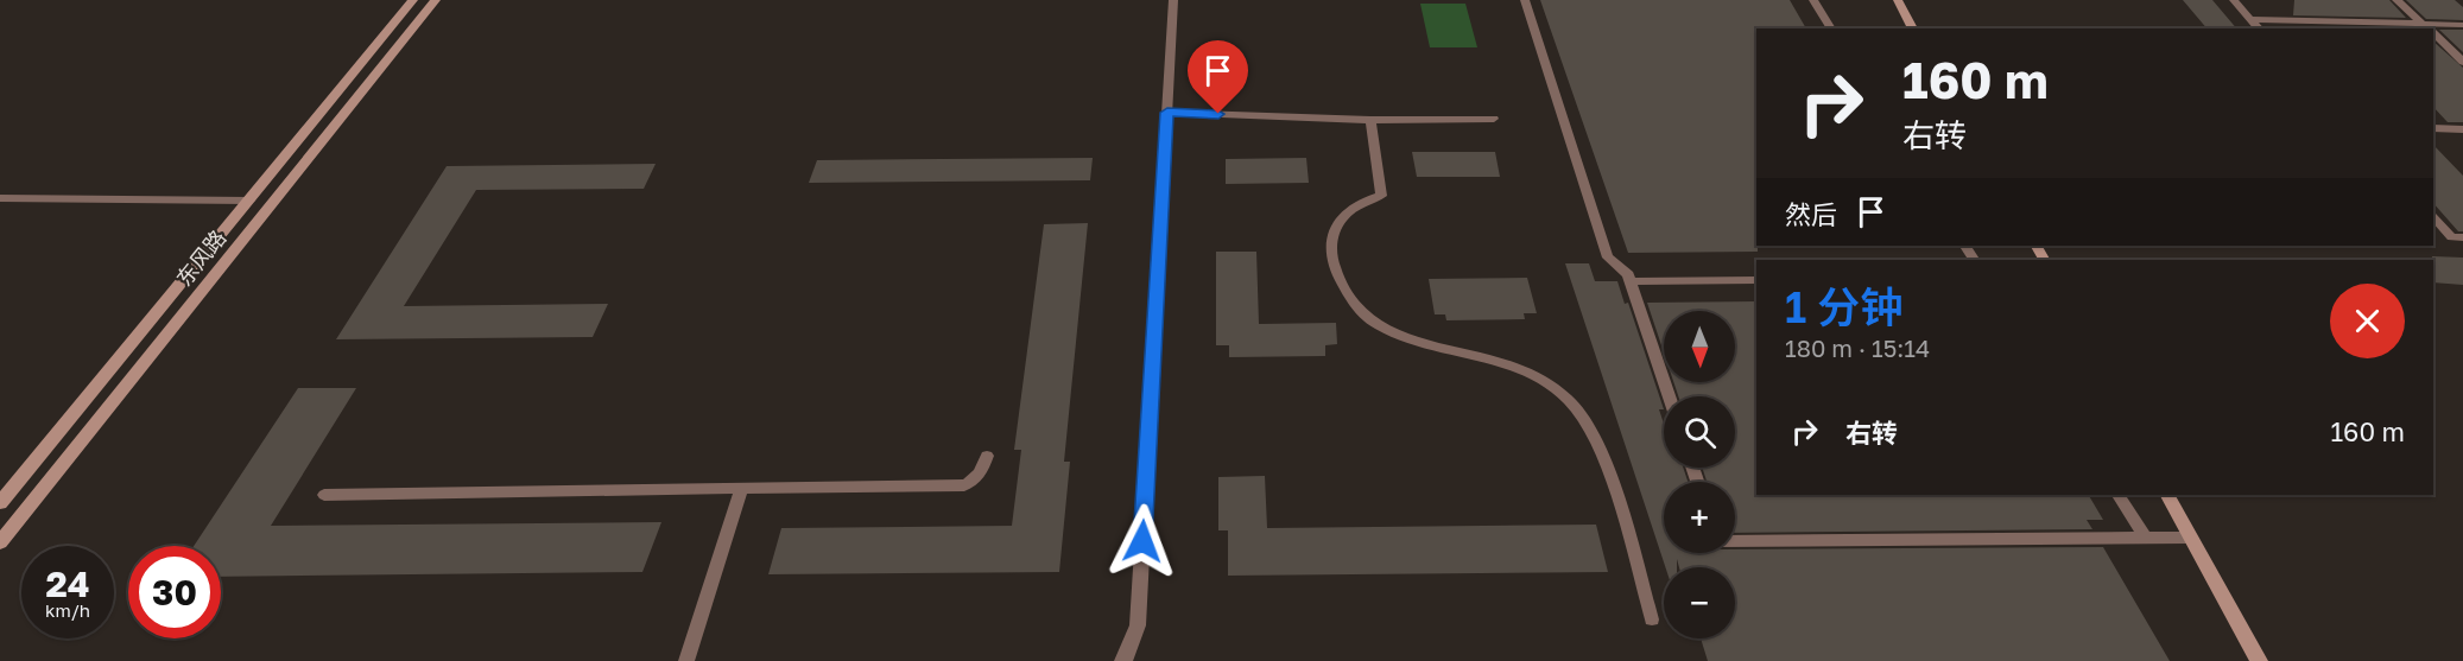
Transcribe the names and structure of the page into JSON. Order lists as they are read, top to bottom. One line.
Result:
{"streets":{"main road":["东风路"]},"north":"bottom","page":{"turn":["160 m","右转"],"then":"然后","heading":["1 分钟","180 m · 15:14"],"map_buttons":["+","−"],"list":[{"name":"右转","value":"160 m"}],"speed":"24 km/h","limit":"30"}}
